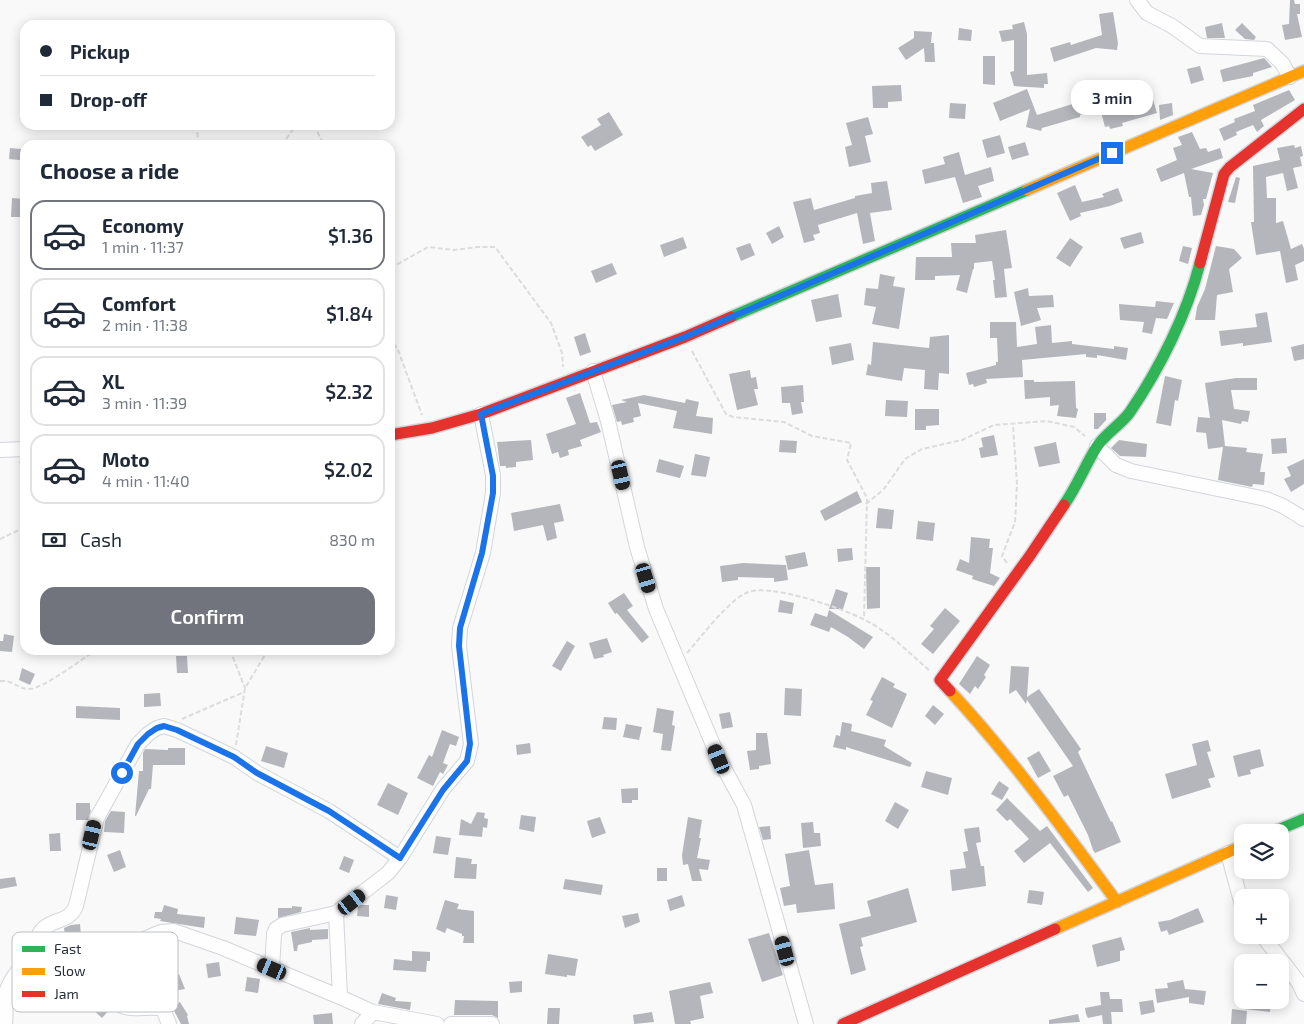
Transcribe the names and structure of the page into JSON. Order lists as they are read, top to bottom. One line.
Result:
{"legend":["Fast","Slow","Jam"],"page":{"banner":["Pickup","Drop-off"],"bubble":"3 min","heading":"Choose a ride","list":[{"name":"Economy","note":"1 min · 11:37","value":"$1.36"},{"name":"Comfort","note":"2 min · 11:38","value":"$1.84"},{"name":"XL","note":"3 min · 11:39","value":"$2.32"},{"name":"Moto","note":"4 min · 11:40","value":"$2.02"}],"pay":["Cash","830 m"],"buttons":"Confirm","map_buttons":["+","−"]}}
